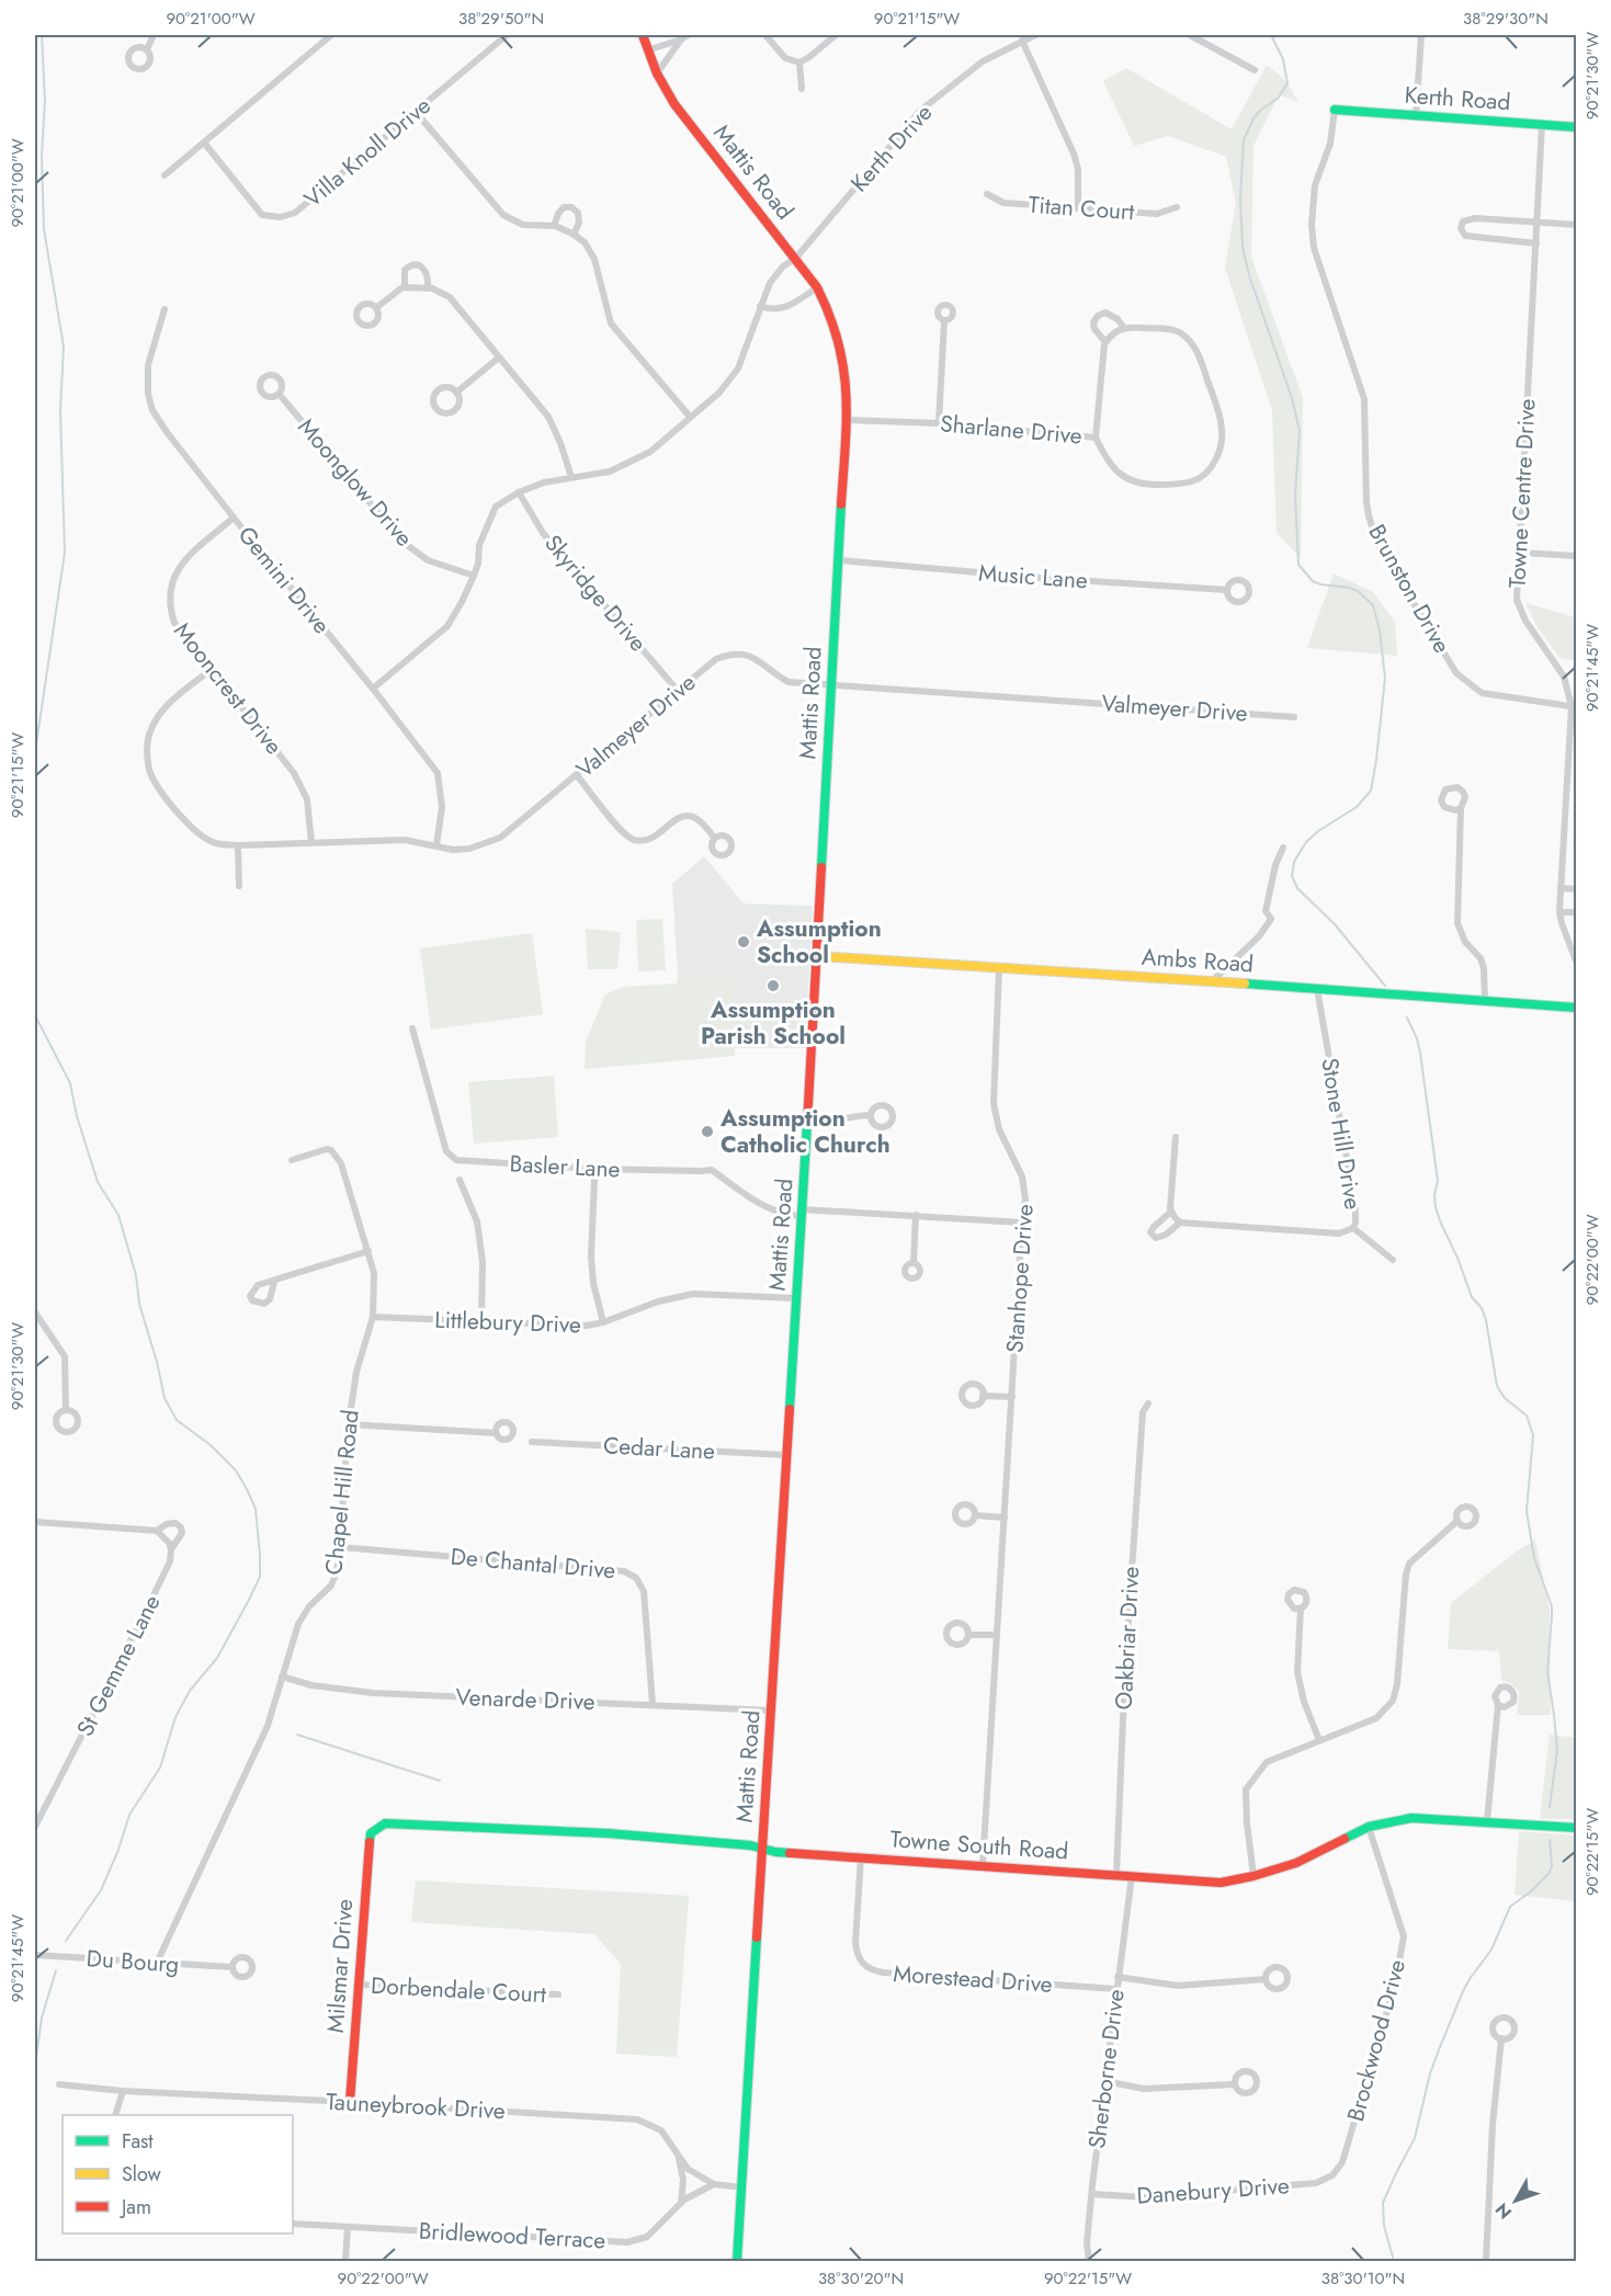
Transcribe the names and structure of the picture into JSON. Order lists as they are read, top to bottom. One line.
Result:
{"streets":{"street":["Kerth Road","Kerth Drive","Villa Knoll Drive","Mattis Road","Titan Court","Sharlane Drive","Moonglow Drive","Towne Centre Drive","Music Lane","Gemini Drive","Brunston Drive","Skyridge Drive","Mooncrest Drive","Valmeyer Drive","Ambs Road","Stone Hill Drive","Basler Lane","Stanhope Drive","Littlebury Drive","Cedar Lane","Chapel Hill Road","De Chantal Drive","Oakbriar Drive","St Gemme Lane","Venarde Drive","Towne South Road","Du Bourg","Milsmar Drive","Morestead Drive","Dorbendale Court","Brockwood Drive","Sherborne Drive","Tauneybrook Drive","Danebury Drive","Bridlewood Terrace"]},"crossings":[["Kerth Road","Towne Centre Drive"],["Kerth Road","Brunston Drive"],["Kerth Drive","Mattis Road"],["Kerth Drive","Moonglow Drive"],["Kerth Drive","Gemini Drive"],["Kerth Drive","Skyridge Drive"],["Mattis Road","Sharlane Drive"],["Mattis Road","Music Lane"],["Mattis Road","Valmeyer Drive"],["Mattis Road","Ambs Road"],["Mattis Road","Basler Lane"],["Mattis Road","Littlebury Drive"],["Mattis Road","Cedar Lane"],["Mattis Road","Venarde Drive"],["Mattis Road","Towne South Road"],["Mattis Road","Tauneybrook Drive"],["Towne Centre Drive","Brunston Drive"],["Gemini Drive","Mooncrest Drive"],["Gemini Drive","Valmeyer Drive"],["Skyridge Drive","Valmeyer Drive"],["Mooncrest Drive","Valmeyer Drive"],["Ambs Road","Stone Hill Drive"],["Ambs Road","Stanhope Drive"],["Stanhope Drive","Towne South Road"],["Littlebury Drive","Chapel Hill Road"],["Chapel Hill Road","De Chantal Drive"],["Chapel Hill Road","Venarde Drive"],["Chapel Hill Road","Du Bourg"],["De Chantal Drive","Venarde Drive"],["Oakbriar Drive","Towne South Road"],["Towne South Road","Milsmar Drive"],["Towne South Road","Morestead Drive"],["Towne South Road","Brockwood Drive"],["Towne South Road","Sherborne Drive"],["Milsmar Drive","Dorbendale Court"],["Milsmar Drive","Tauneybrook Drive"],["Morestead Drive","Sherborne Drive"],["Brockwood Drive","Danebury Drive"],["Sherborne Drive","Danebury Drive"],["Tauneybrook Drive","Bridlewood Terrace"]],"places":["Assumption School","Assumption Parish School","Assumption Catholic Church"],"legend":["Fast","Slow","Jam"],"north":"bottom left","coordinates":["90°21'00\"W","38°29'50\"N","90°21'15\"W","38°29'30\"N","90°21'30\"W","90°21'45\"W","90°22'00\"W","90°22'15\"W","38°30'20\"N","38°30'10\"N"]}
